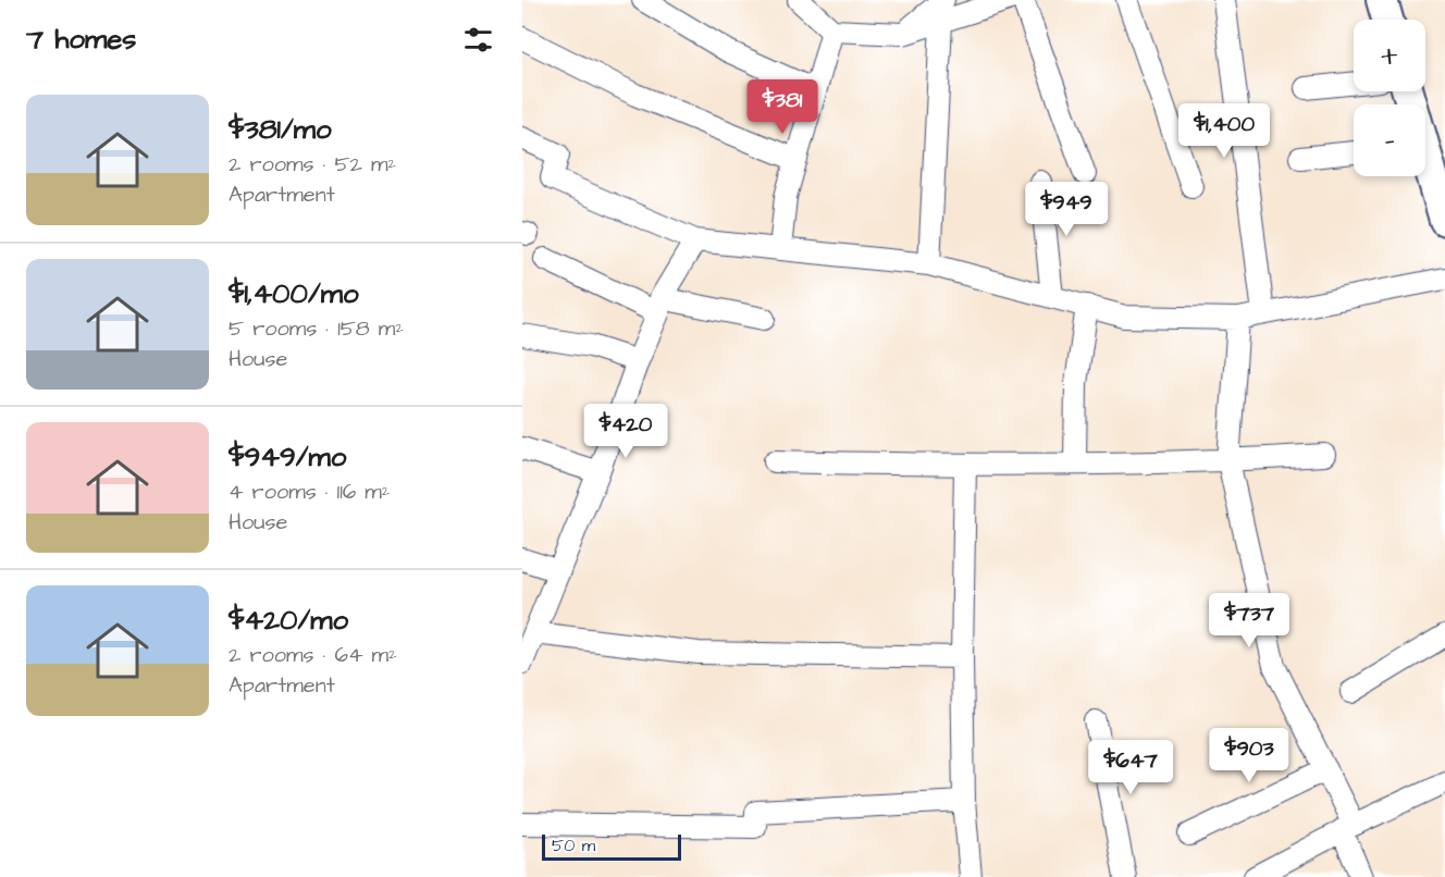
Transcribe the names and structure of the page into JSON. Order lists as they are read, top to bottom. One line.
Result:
{"scale_bar":"50 m","page":{"heading":"7 homes","map_buttons":["+","−"],"list":[{"name":"$381/mo","note":"2 rooms · 52 m² · Apartment"},{"name":"$1,400/mo","note":"5 rooms · 158 m² · House"},{"name":"$949/mo","note":"4 rooms · 116 m² · House"},{"name":"$420/mo","note":"2 rooms · 64 m² · Apartment"}],"price":["$381","$1,400","$949","$420","$737","$903","$647"],"scale":"50 m"}}
